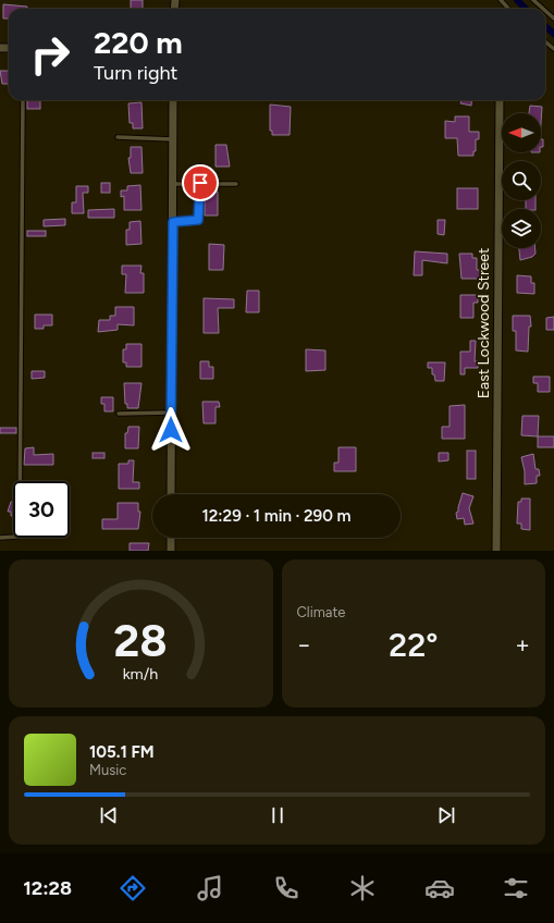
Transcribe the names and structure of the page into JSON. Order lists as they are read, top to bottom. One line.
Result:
{"streets":{"street":["East Lockwood Street"]},"north":"left","page":{"turn":["220 m","Turn right"],"limit":"30","trip":"12:29 · 1 min · 290 m","tile":"Climate","heat":["−","22°","+"],"song":["105.1 FM","Music"],"tabs":"12:28","gauge":["28","km/h"]}}
